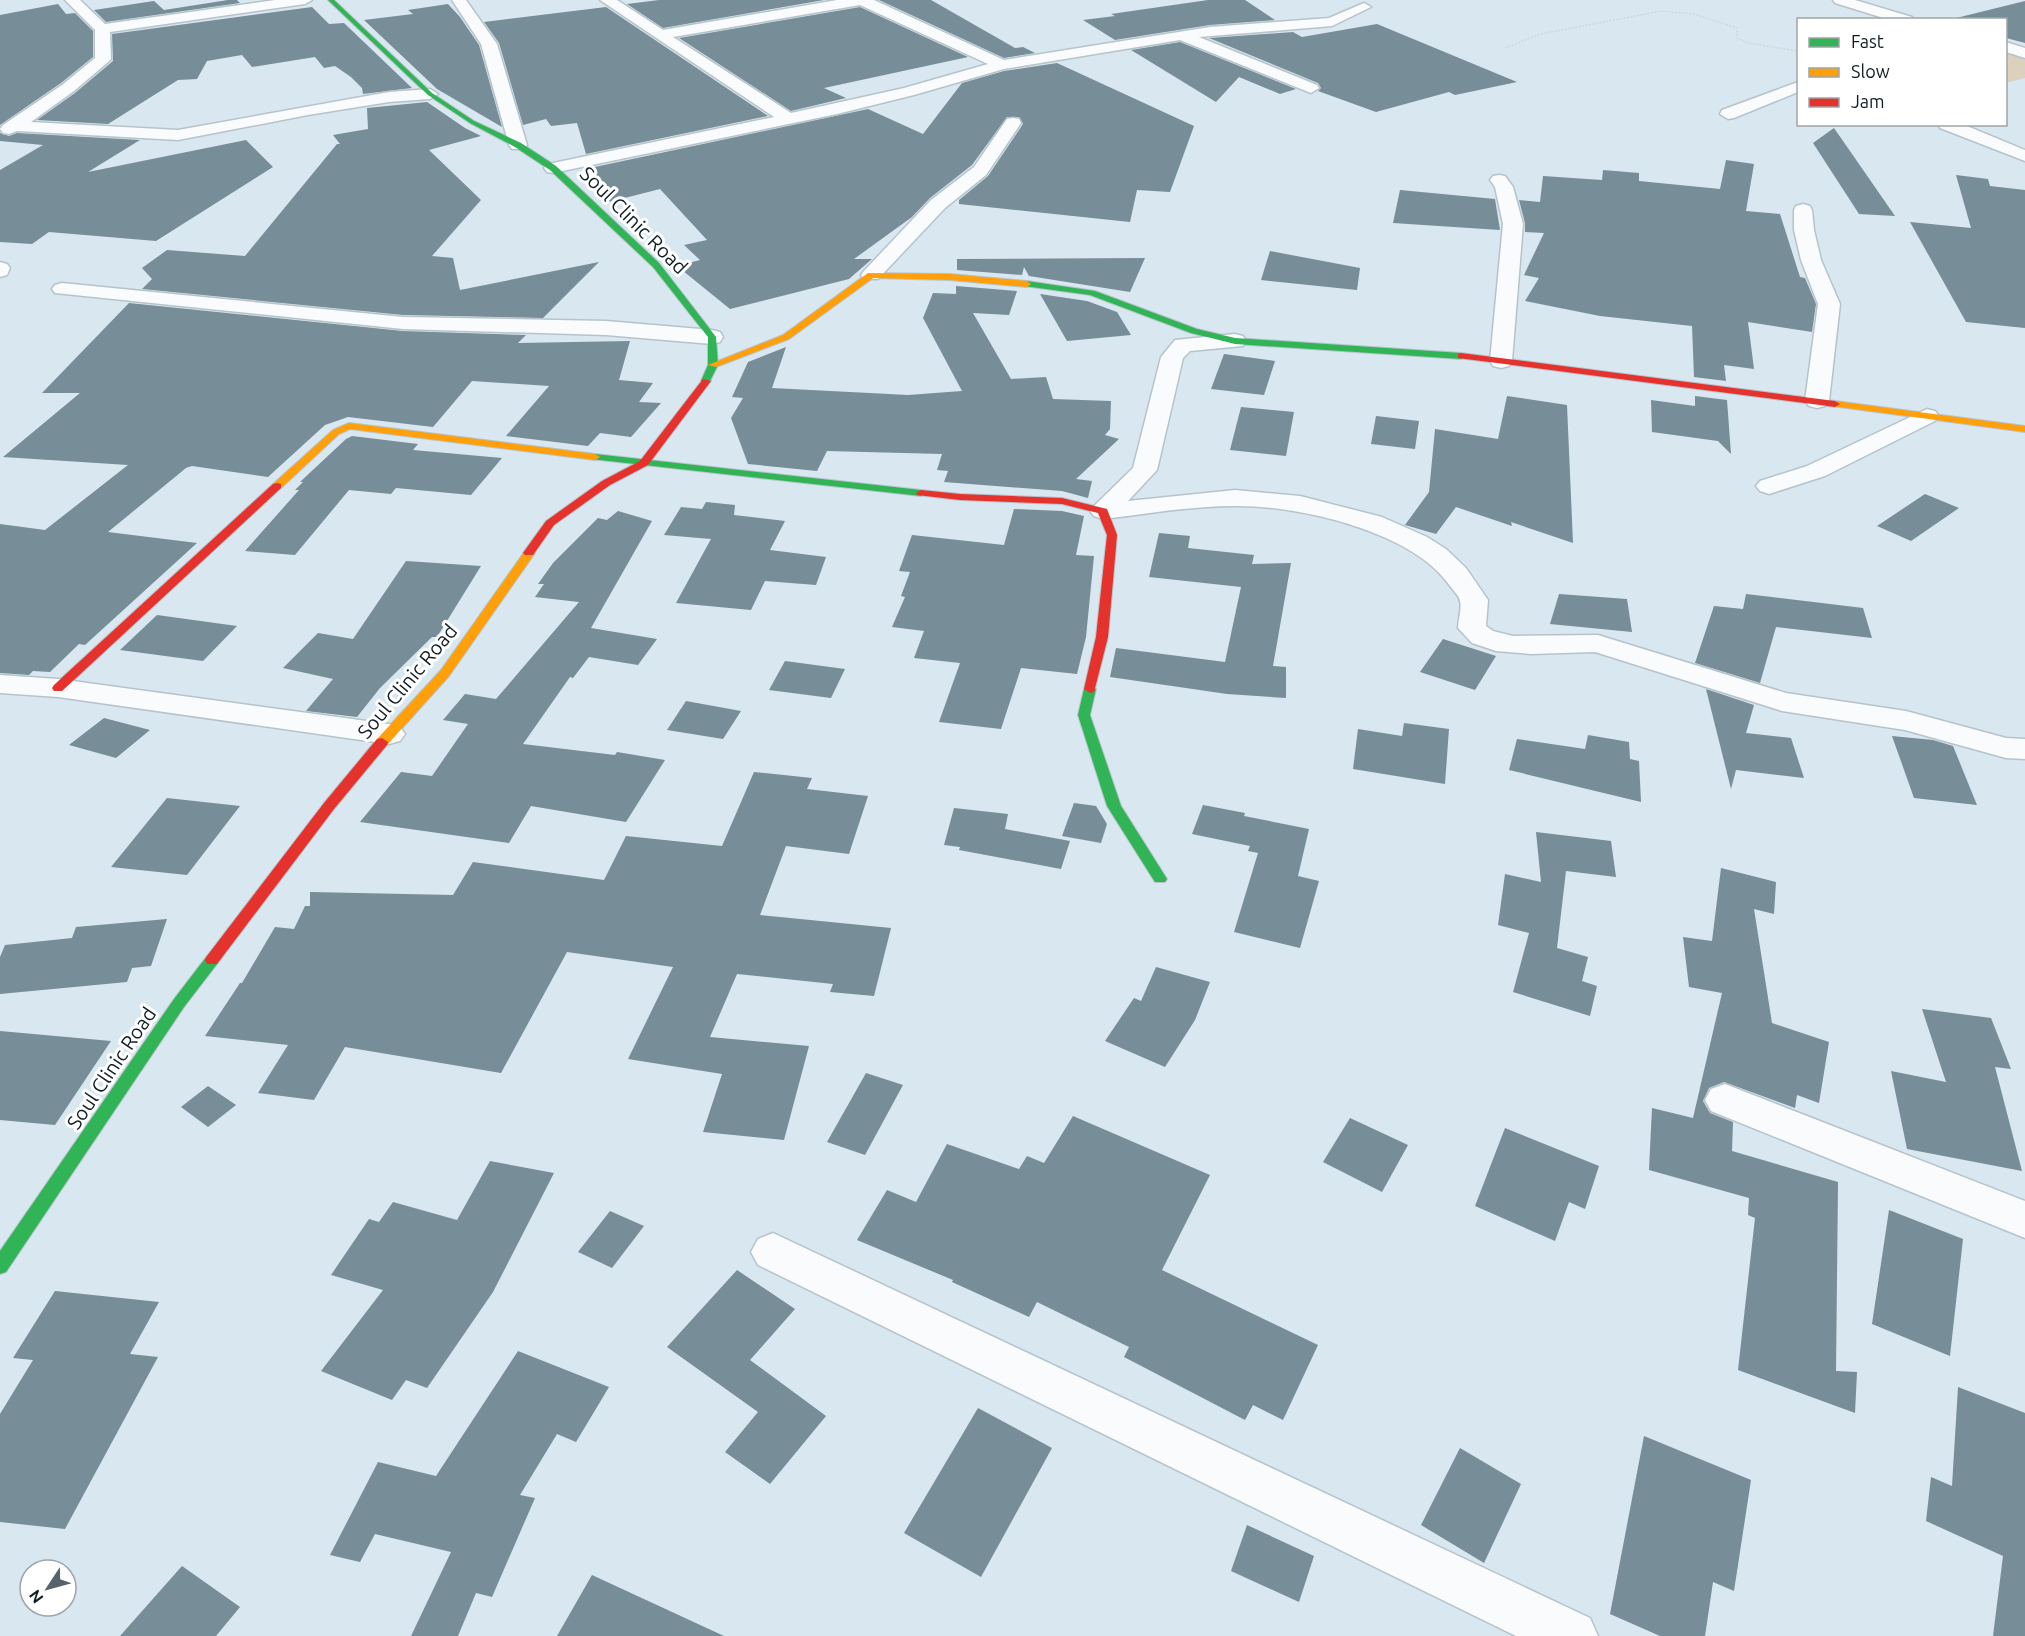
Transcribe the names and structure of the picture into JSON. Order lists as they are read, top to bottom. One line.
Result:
{"streets":{"street":["Soul Clinic Road"]},"legend":["Fast","Slow","Jam"],"north":"bottom left"}
